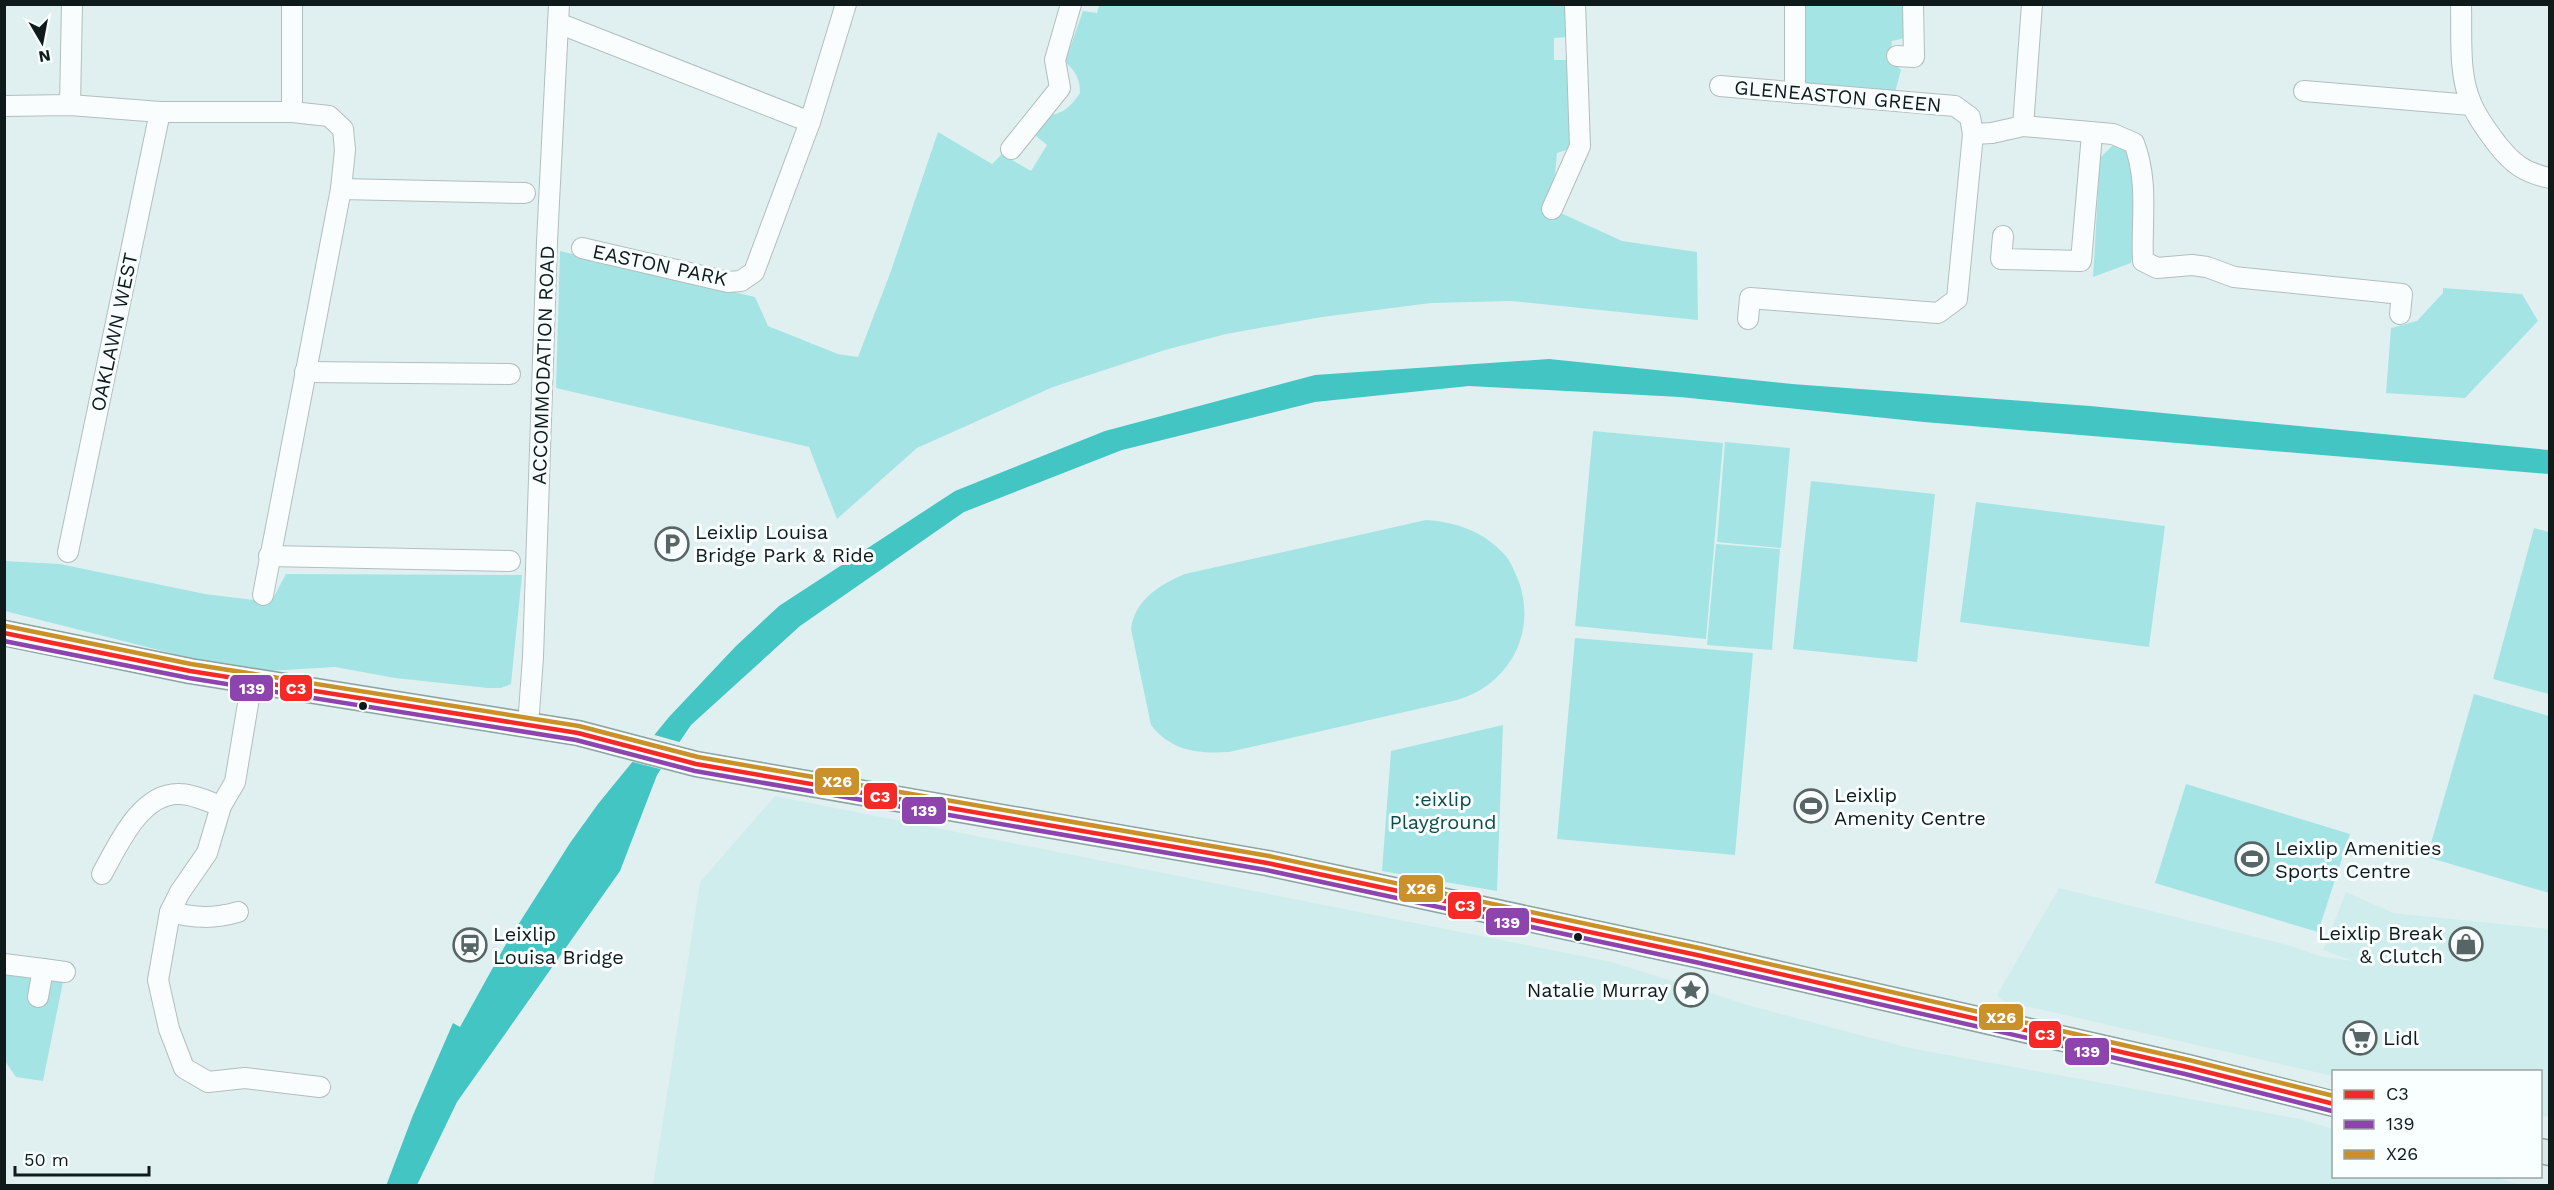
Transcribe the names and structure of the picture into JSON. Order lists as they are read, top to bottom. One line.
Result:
{"streets":{"street":["GLENEASTON GREEN","EASTON PARK","OAKLAWN WEST","ACCOMMODATION ROAD"]},"parks":[":eixlip Playground"],"places":{"parking":["Leixlip Louisa Bridge Park & Ride"],"sports":["Leixlip Amenity Centre","Leixlip Amenities Sports Centre"],"shop":["Leixlip Break & Clutch"],"station":["Leixlip Louisa Bridge"],"place":["Natalie Murray"],"supermarket":["Lidl"]},"lines":["transit line X26","transit line C3","transit line 139"],"legend":["C3","139","X26"],"scale_bar":"50 m","north":"bottom"}
